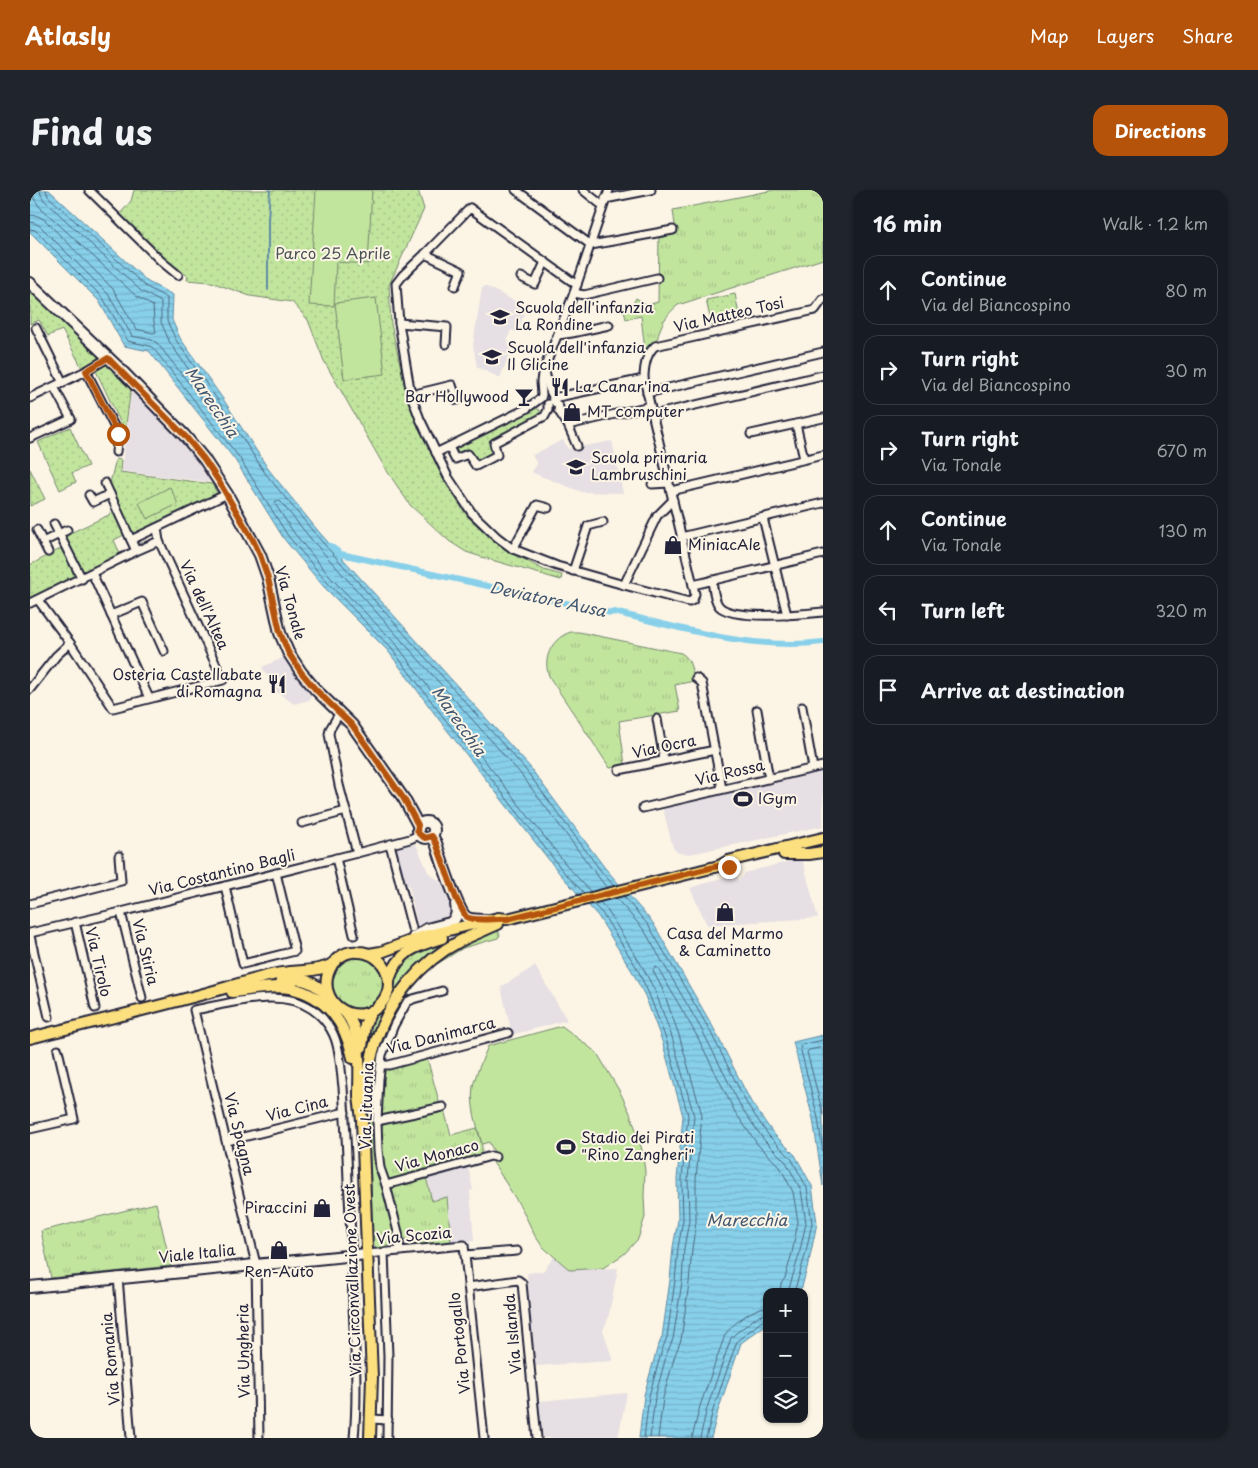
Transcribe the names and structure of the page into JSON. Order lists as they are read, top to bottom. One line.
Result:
{"streets":{"main road":["Via Circonvallazione Ovest"],"street":["Via Matteo Tosi","Via Tonale","Via dell'Altea","Via Ocra","Via Rossa","Via Costantino Bagli","Via Stiria","Via Tirolo","Via Danimarca","Via Lituania","Via Cina","Via Spagna","Via Monaco","Via Scozia","Viale Italia","Via Islanda","Via Portogallo","Via Ungheria","Via Romania"]},"crossings":[["Via Tonale","Via Costantino Bagli"],["Via Costantino Bagli","Via Stiria"],["Via Costantino Bagli","Via Tirolo"],["Via Danimarca","Via Lituania"],["Via Lituania","Via Monaco"],["Via Lituania","Via Scozia"],["Via Cina","Via Spagna"],["Via Spagna","Viale Italia"],["Via Spagna","Via Ungheria"],["Via Scozia","Viale Italia"],["Via Scozia","Via Circonvallazione Ovest"],["Via Scozia","Via Portogallo"],["Viale Italia","Via Circonvallazione Ovest"],["Viale Italia","Via Ungheria"],["Viale Italia","Via Romania"],["Via Islanda","Via Portogallo"]],"water":["Marecchia","Deviatore Ausa"],"parks":["Parco 25 Aprile"],"places":{"school or university":["Scuola dell'infanzia La Rondine","Scuola dell'infanzia Il Glicine","Scuola primaria Lambruschini"],"restaurant":["La Canar'ina","Osteria Castellabate di Romagna"],"bar":["Bar Hollywood"],"shop":["MT computer","MiniacAle","Casa del Marmo & Caminetto","Piraccini","Ren-Auto"],"sports":["IGym","Stadio dei Pirati \"Rino Zangheri\""]},"page":{"header":"Atlasly","nav":["Map","Layers","Share"],"title":"Find us","buttons":"Directions","heading":["16 min","Walk · 1.2 km"],"list":[["Continue","Via del Biancospino","80 m"],["Turn right","Via del Biancospino","30 m"],["Turn right","Via Tonale","670 m"],["Continue","Via Tonale","130 m"],["Turn left","320 m"],"Arrive at destination"],"map_buttons":["+","−"]}}
